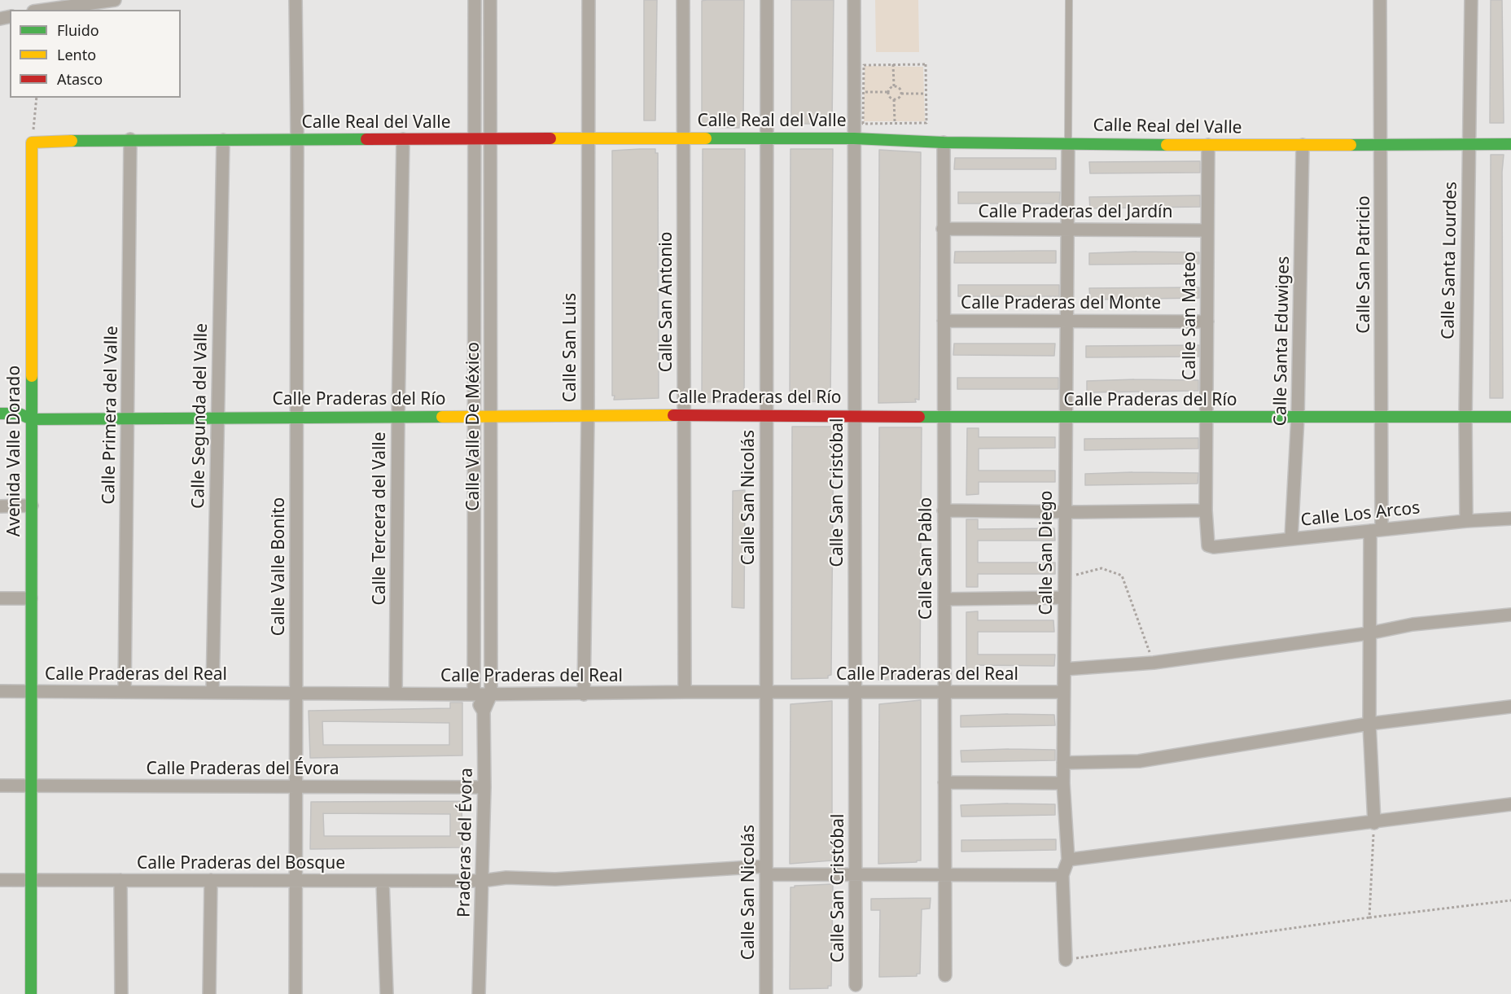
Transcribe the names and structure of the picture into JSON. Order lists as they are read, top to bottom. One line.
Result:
{"streets":{"street":["Calle Real del Valle","Calle Praderas del Jardín","Calle Santa Lourdes","Calle San Patricio","Calle San Antonio","Calle Praderas del Monte","Calle San Mateo","Calle Santa Eduwiges","Calle San Luis","Calle Praderas del Río","Calle Primera del Valle","Calle Segunda del Valle","Calle Valle De México","Avenida Valle Dorado","Calle San Cristóbal","Calle San Nicolás","Calle Los Arcos","Calle Tercera del Valle","Calle San Diego","Calle San Pablo","Calle Valle Bonito","Calle Praderas del Real","Calle Praderas del Évora","Praderas del Évora","Calle Praderas del Bosque"]},"crossings":[["Calle Real del Valle","Calle Santa Lourdes"],["Calle Real del Valle","Calle San Patricio"],["Calle Real del Valle","Calle San Antonio"],["Calle Real del Valle","Calle San Mateo"],["Calle Real del Valle","Calle Santa Eduwiges"],["Calle Real del Valle","Calle San Luis"],["Calle Real del Valle","Calle Primera del Valle"],["Calle Real del Valle","Calle Segunda del Valle"],["Calle Real del Valle","Calle Valle De México"],["Calle Real del Valle","Avenida Valle Dorado"],["Calle Real del Valle","Calle San Cristóbal"],["Calle Real del Valle","Calle San Nicolás"],["Calle Real del Valle","Calle Tercera del Valle"],["Calle Real del Valle","Calle San Diego"],["Calle Real del Valle","Calle San Pablo"],["Calle Real del Valle","Calle Valle Bonito"],["Calle Praderas del Jardín","Calle San Mateo"],["Calle Praderas del Jardín","Calle San Diego"],["Calle Praderas del Jardín","Calle San Pablo"],["Calle Santa Lourdes","Calle Praderas del Río"],["Calle Santa Lourdes","Calle Los Arcos"],["Calle San Patricio","Calle Praderas del Río"],["Calle San Patricio","Calle Los Arcos"],["Calle San Antonio","Calle Praderas del Río"],["Calle San Antonio","Calle Praderas del Real"],["Calle Praderas del Monte","Calle San Mateo"],["Calle Praderas del Monte","Calle San Diego"],["Calle Praderas del Monte","Calle San Pablo"],["Calle San Mateo","Calle Praderas del Río"],["Calle San Mateo","Calle Los Arcos"],["Calle Santa Eduwiges","Calle Praderas del Río"],["Calle Santa Eduwiges","Calle Los Arcos"],["Calle San Luis","Calle Praderas del Río"],["Calle San Luis","Calle Praderas del Real"],["Calle Praderas del Río","Calle Primera del Valle"],["Calle Praderas del Río","Calle Segunda del Valle"],["Calle Praderas del Río","Calle Valle De México"],["Calle Praderas del Río","Avenida Valle Dorado"],["Calle Praderas del Río","Calle San Cristóbal"],["Calle Praderas del Río","Calle San Nicolás"],["Calle Praderas del Río","Calle Tercera del Valle"],["Calle Praderas del Río","Calle San Diego"],["Calle Praderas del Río","Calle San Pablo"],["Calle Praderas del Río","Calle Valle Bonito"],["Calle Primera del Valle","Calle Praderas del Real"],["Calle Segunda del Valle","Calle Praderas del Real"],["Calle Valle De México","Calle Praderas del Real"],["Calle Valle De México","Praderas del Évora"],["Avenida Valle Dorado","Calle Praderas del Real"],["Avenida Valle Dorado","Calle Praderas del Évora"],["Avenida Valle Dorado","Calle Praderas del Bosque"],["Calle San Cristóbal","Calle Praderas del Real"],["Calle San Nicolás","Calle Praderas del Real"],["Calle San Nicolás","Calle Praderas del Bosque"],["Calle Tercera del Valle","Calle Praderas del Real"],["Calle San Diego","Calle Praderas del Real"],["Calle San Pablo","Calle Praderas del Real"],["Calle Valle Bonito","Calle Praderas del Real"],["Calle Valle Bonito","Calle Praderas del Évora"],["Calle Valle Bonito","Calle Praderas del Bosque"],["Calle Praderas del Real","Praderas del Évora"],["Calle Praderas del Évora","Praderas del Évora"],["Praderas del Évora","Calle Praderas del Bosque"]],"legend":["Fluido","Lento","Atasco"]}
